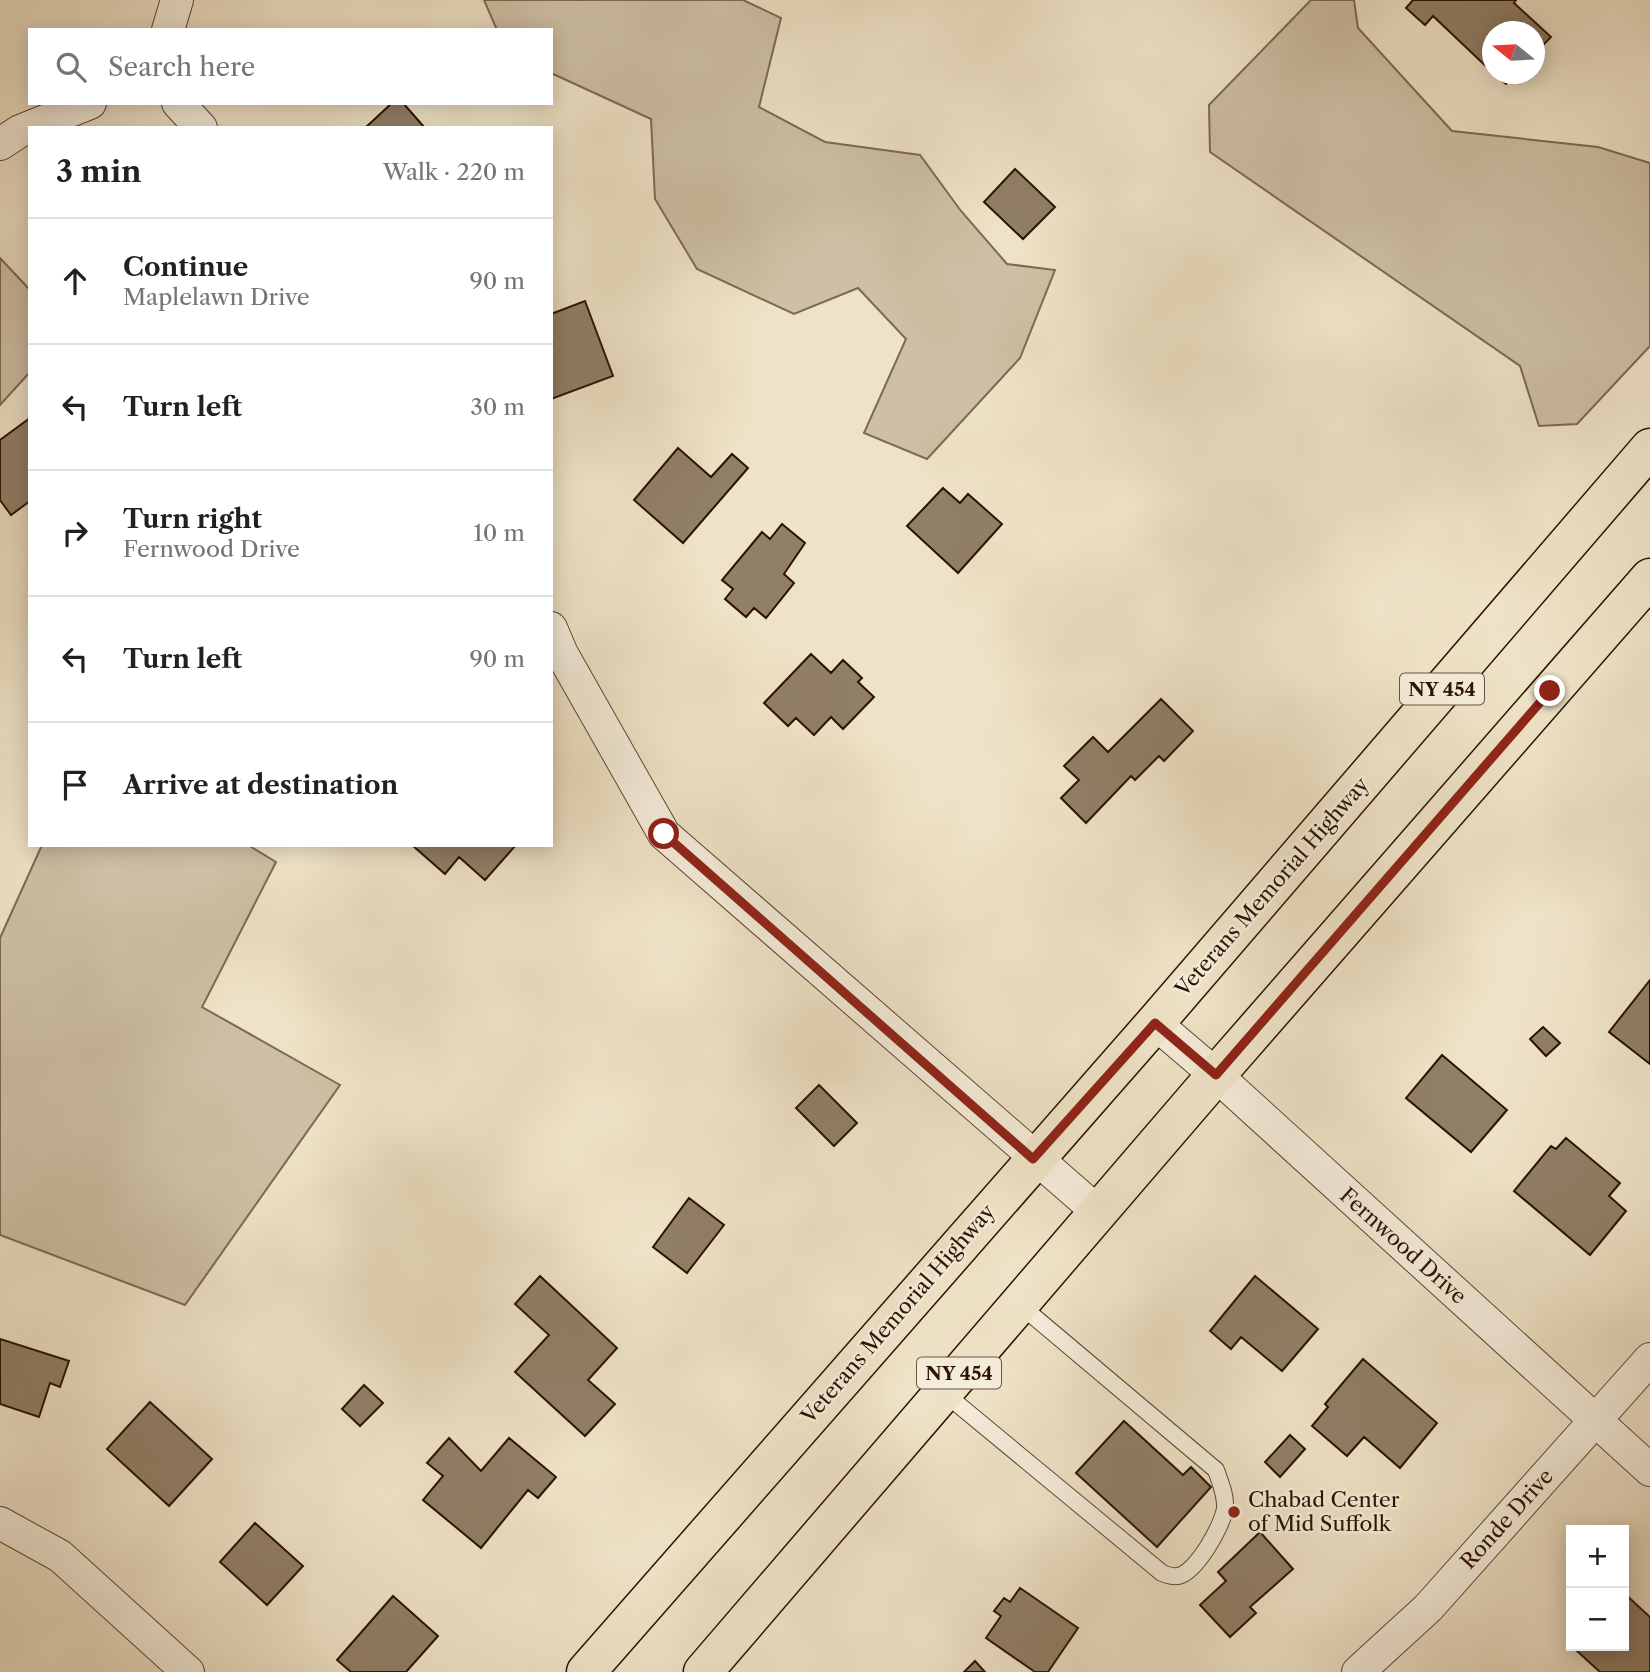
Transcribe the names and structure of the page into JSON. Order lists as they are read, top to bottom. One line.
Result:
{"streets":{"main road":["NY 454","Veterans Memorial Highway"],"street":["Fernwood Drive","Ronde Drive"]},"crossings":[["NY 454","Fernwood Drive"],["Veterans Memorial Highway","Fernwood Drive"],["Fernwood Drive","Ronde Drive"]],"places":["Chabad Center of Mid Suffolk"],"north":"left","page":{"search":"Search here","heading":["3 min","Walk · 220 m"],"list":[["Continue","Maplelawn Drive","90 m"],["Turn left","30 m"],["Turn right","Fernwood Drive","10 m"],["Turn left","90 m"],"Arrive at destination"],"map_buttons":["+","−"]}}
